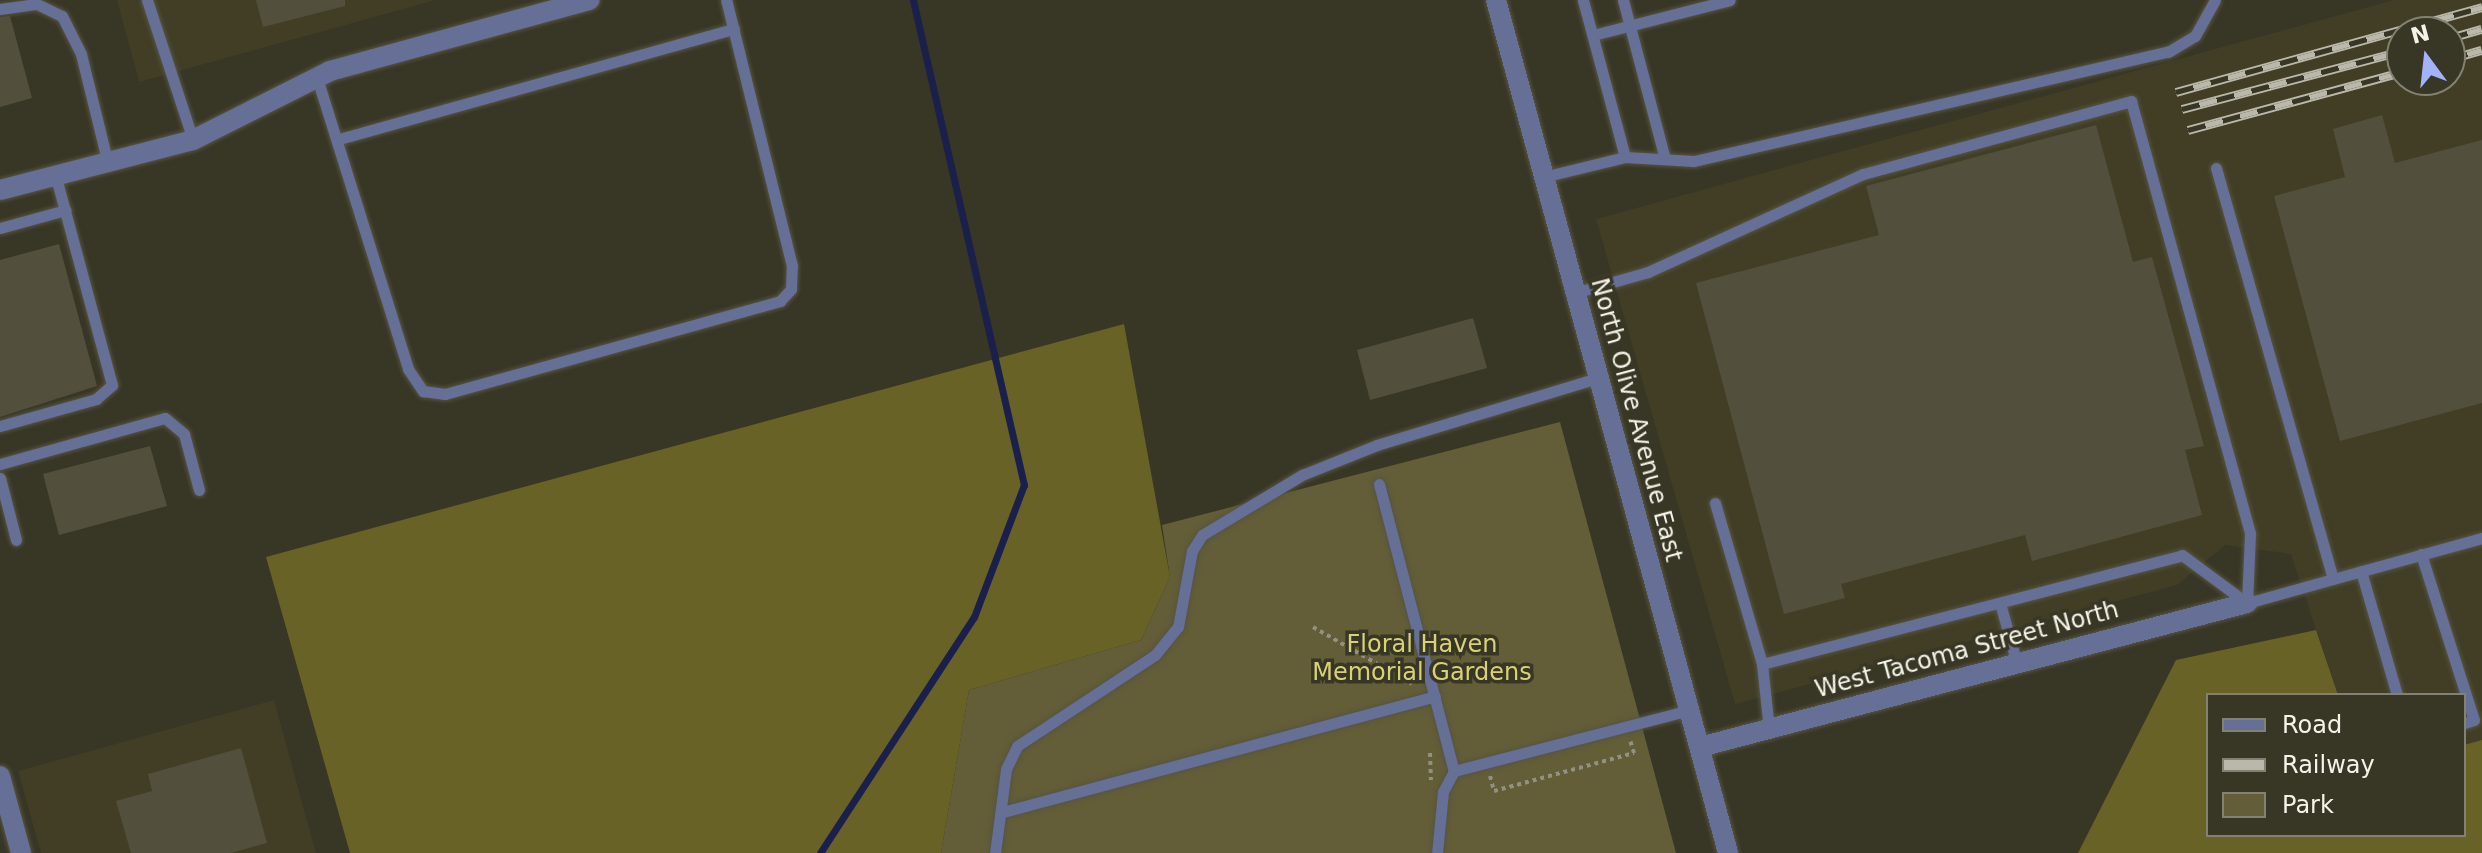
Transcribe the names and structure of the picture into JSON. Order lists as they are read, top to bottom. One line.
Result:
{"streets":{"street":["North Olive Avenue East","West Tacoma Street North"]},"crossings":[["North Olive Avenue East","West Tacoma Street North"]],"parks":["Floral Haven Memorial Gardens"],"legend":["Road","Railway","Park"],"north":"top"}
